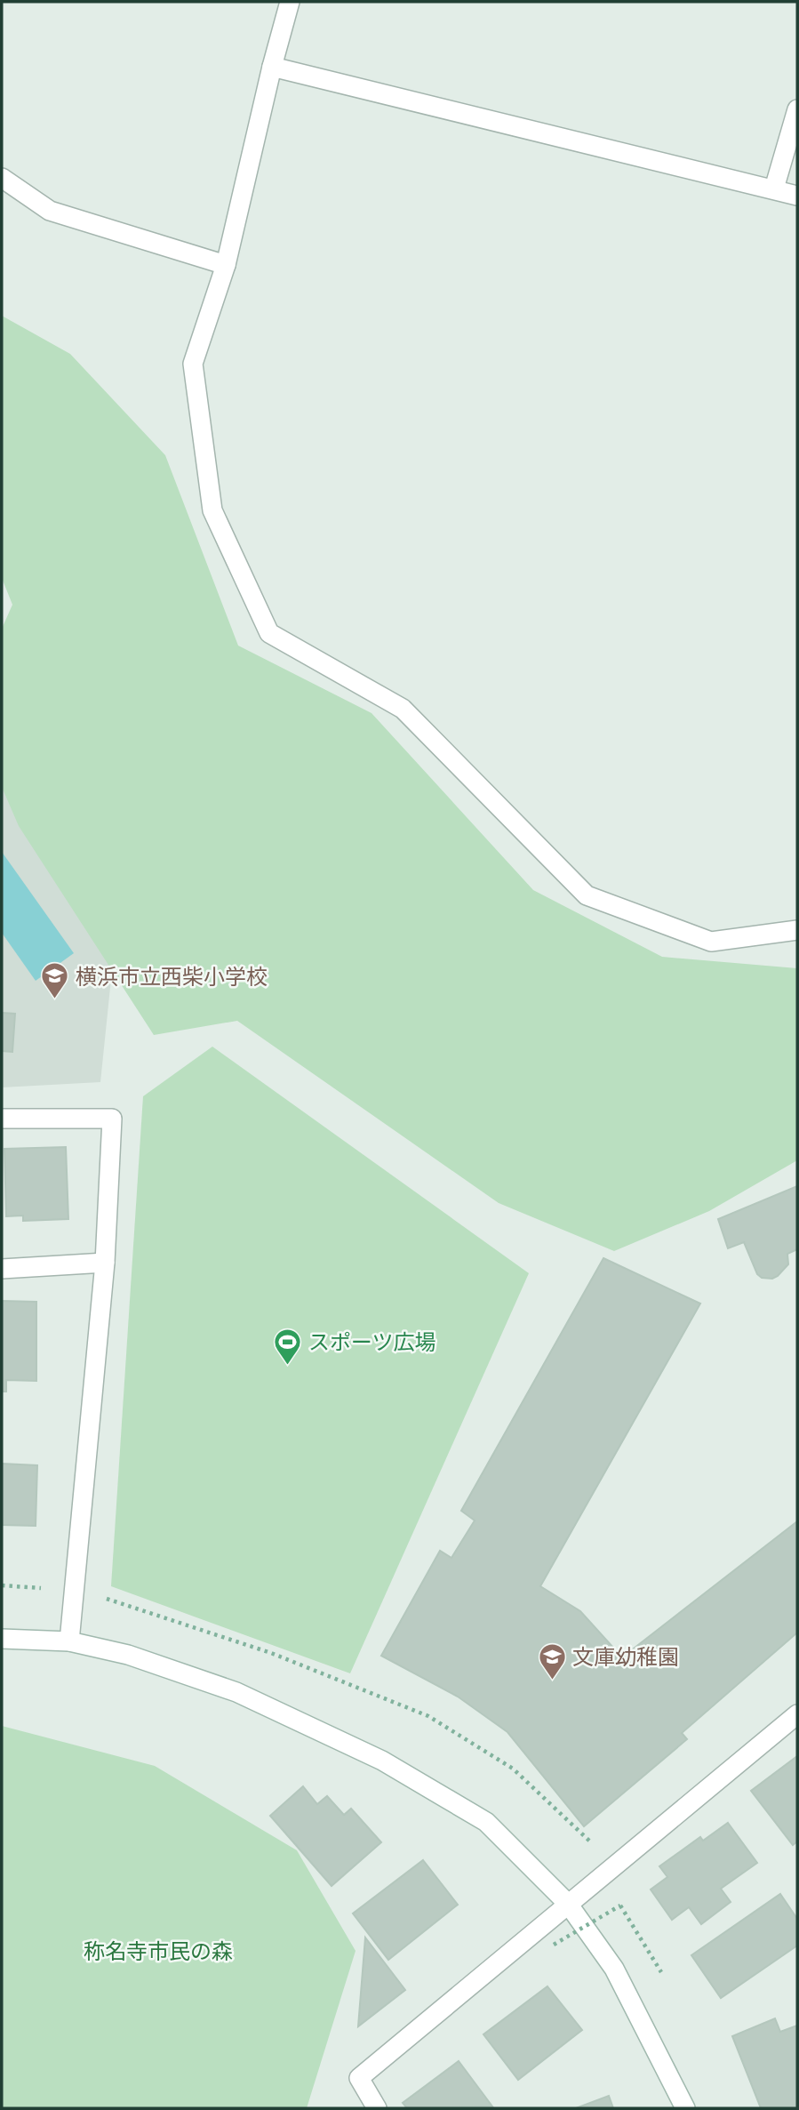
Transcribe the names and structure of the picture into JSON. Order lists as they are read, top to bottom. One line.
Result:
{"parks":["称名寺市民の森"],"places":{"school or university":["横浜市立西柴小学校","文庫幼稚園"],"sports":["スポーツ広場"]}}
